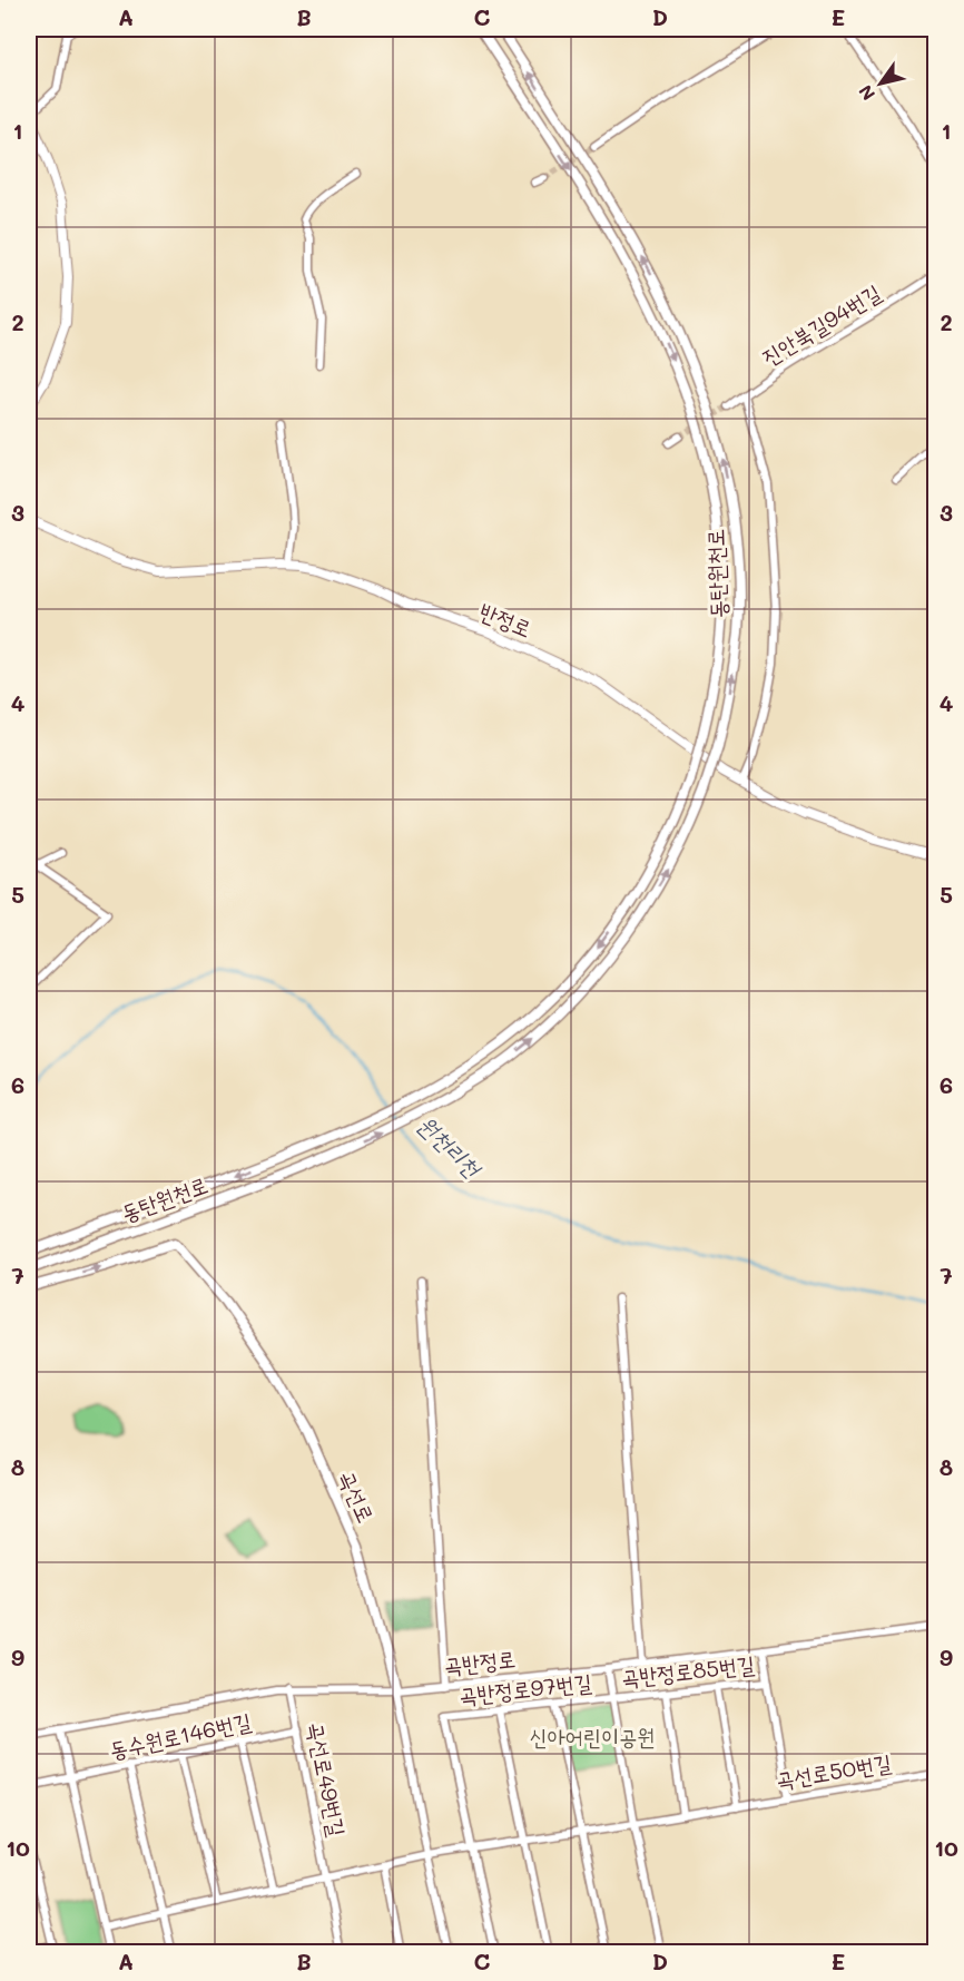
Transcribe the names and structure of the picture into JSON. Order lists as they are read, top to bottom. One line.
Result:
{"streets":{"main road":["동탄원천로","곡선로"],"street":["진안북길94번길","반정로","곡반정로","곡반정로85번길","곡반정로97번길","동수원로146번길","곡선로50번길","곡선로49번길"]},"crossings":[["곡선로","곡반정로"],["곡선로","곡선로50번길"],["곡반정로","곡반정로85번길"],["곡반정로","곡반정로97번길"],["곡반정로","곡선로49번길"],["곡반정로85번길","곡반정로97번길"],["곡반정로85번길","곡선로50번길"],["곡반정로97번길","곡선로50번길"],["동수원로146번길","곡선로49번길"]],"one_way":["곡선로"],"water":["원천리천"],"parks":["신아어린이공원"],"north":"bottom left","grid":{"columns":["A","B","C","D","E"],"rows":["1","2","3","4","5","6","7","8","9","10"]}}
